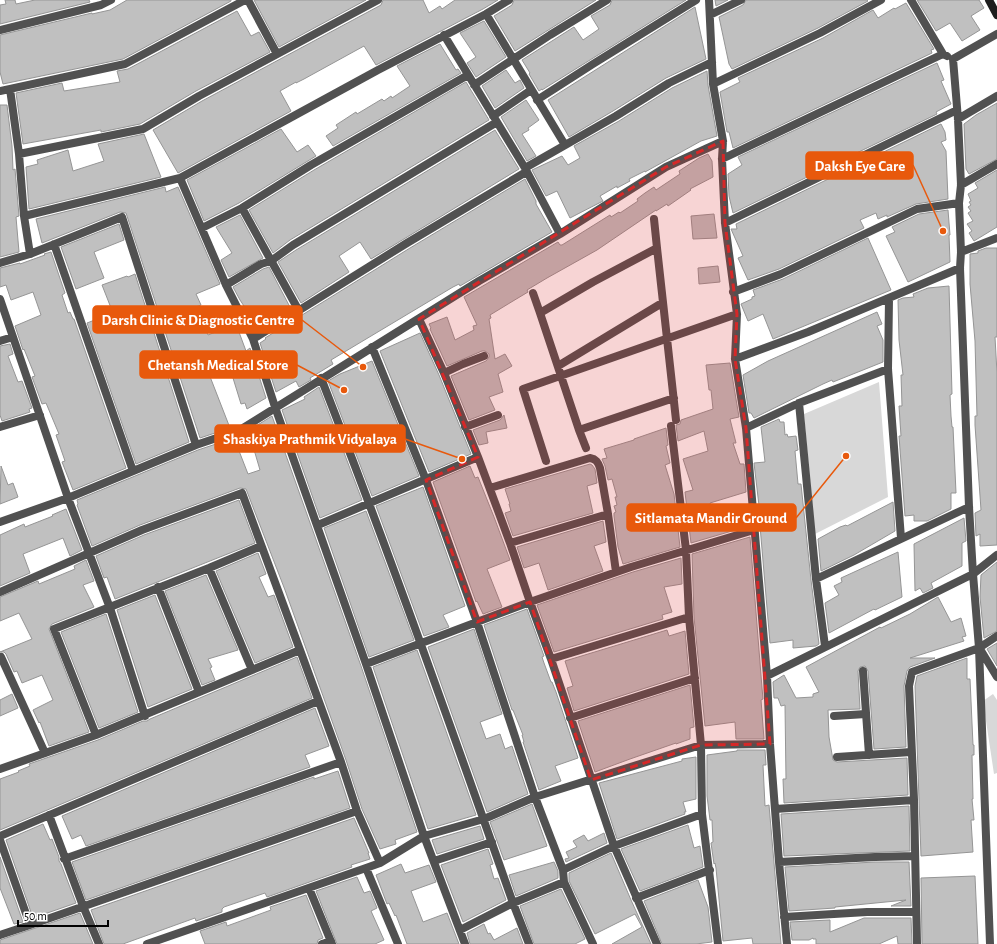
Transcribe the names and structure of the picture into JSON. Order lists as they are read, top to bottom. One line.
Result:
{"places":["Daksh Eye Care","Darsh Clinic & Diagnostic Centre","Chetansh Medical Store","Sitlamata Mandir Ground","Shaskiya Prathmik Vidyalaya"],"scale_bar":"50 m"}
